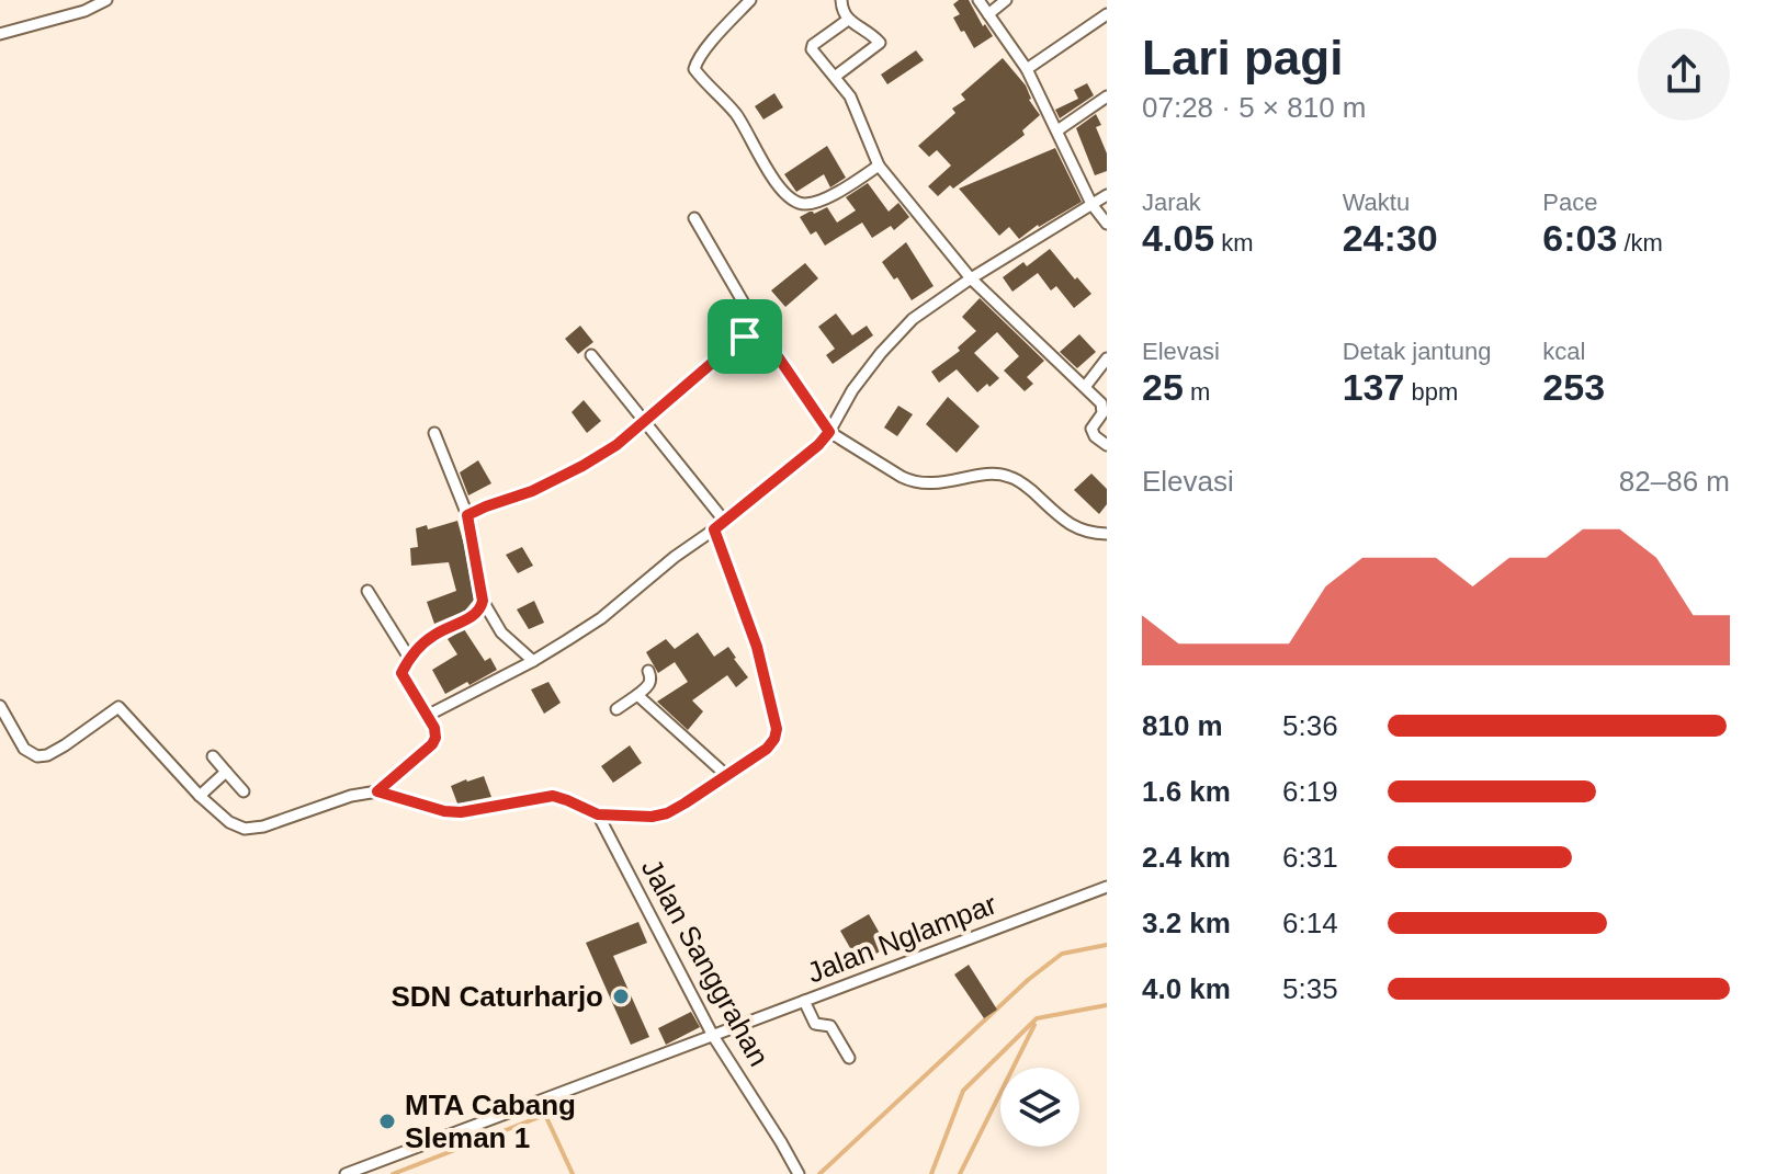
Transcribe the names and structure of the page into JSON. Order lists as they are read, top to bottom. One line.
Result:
{"streets":{"street":["Jalan Nglampar","Jalan Sanggrahan"]},"crossings":[["Jalan Nglampar","Jalan Sanggrahan"]],"places":["SDN Caturharjo","MTA Cabang Sleman 1"],"page":{"heading":["Lari pagi","07:28 · 5 × 810 m"],"stats":[["Jarak","4.05 km"],["Waktu","24:30"],["Pace","6:03 /km"],["Elevasi","25 m"],["Detak jantung","137 bpm"],["kcal","253"]],"chart":["Elevasi","82–86 m"],"list":[{"name":"810 m","note":"5:36"},{"name":"1.6 km","note":"6:19"},{"name":"2.4 km","note":"6:31"},{"name":"3.2 km","note":"6:14"},{"name":"4.0 km","note":"5:35"}]}}
